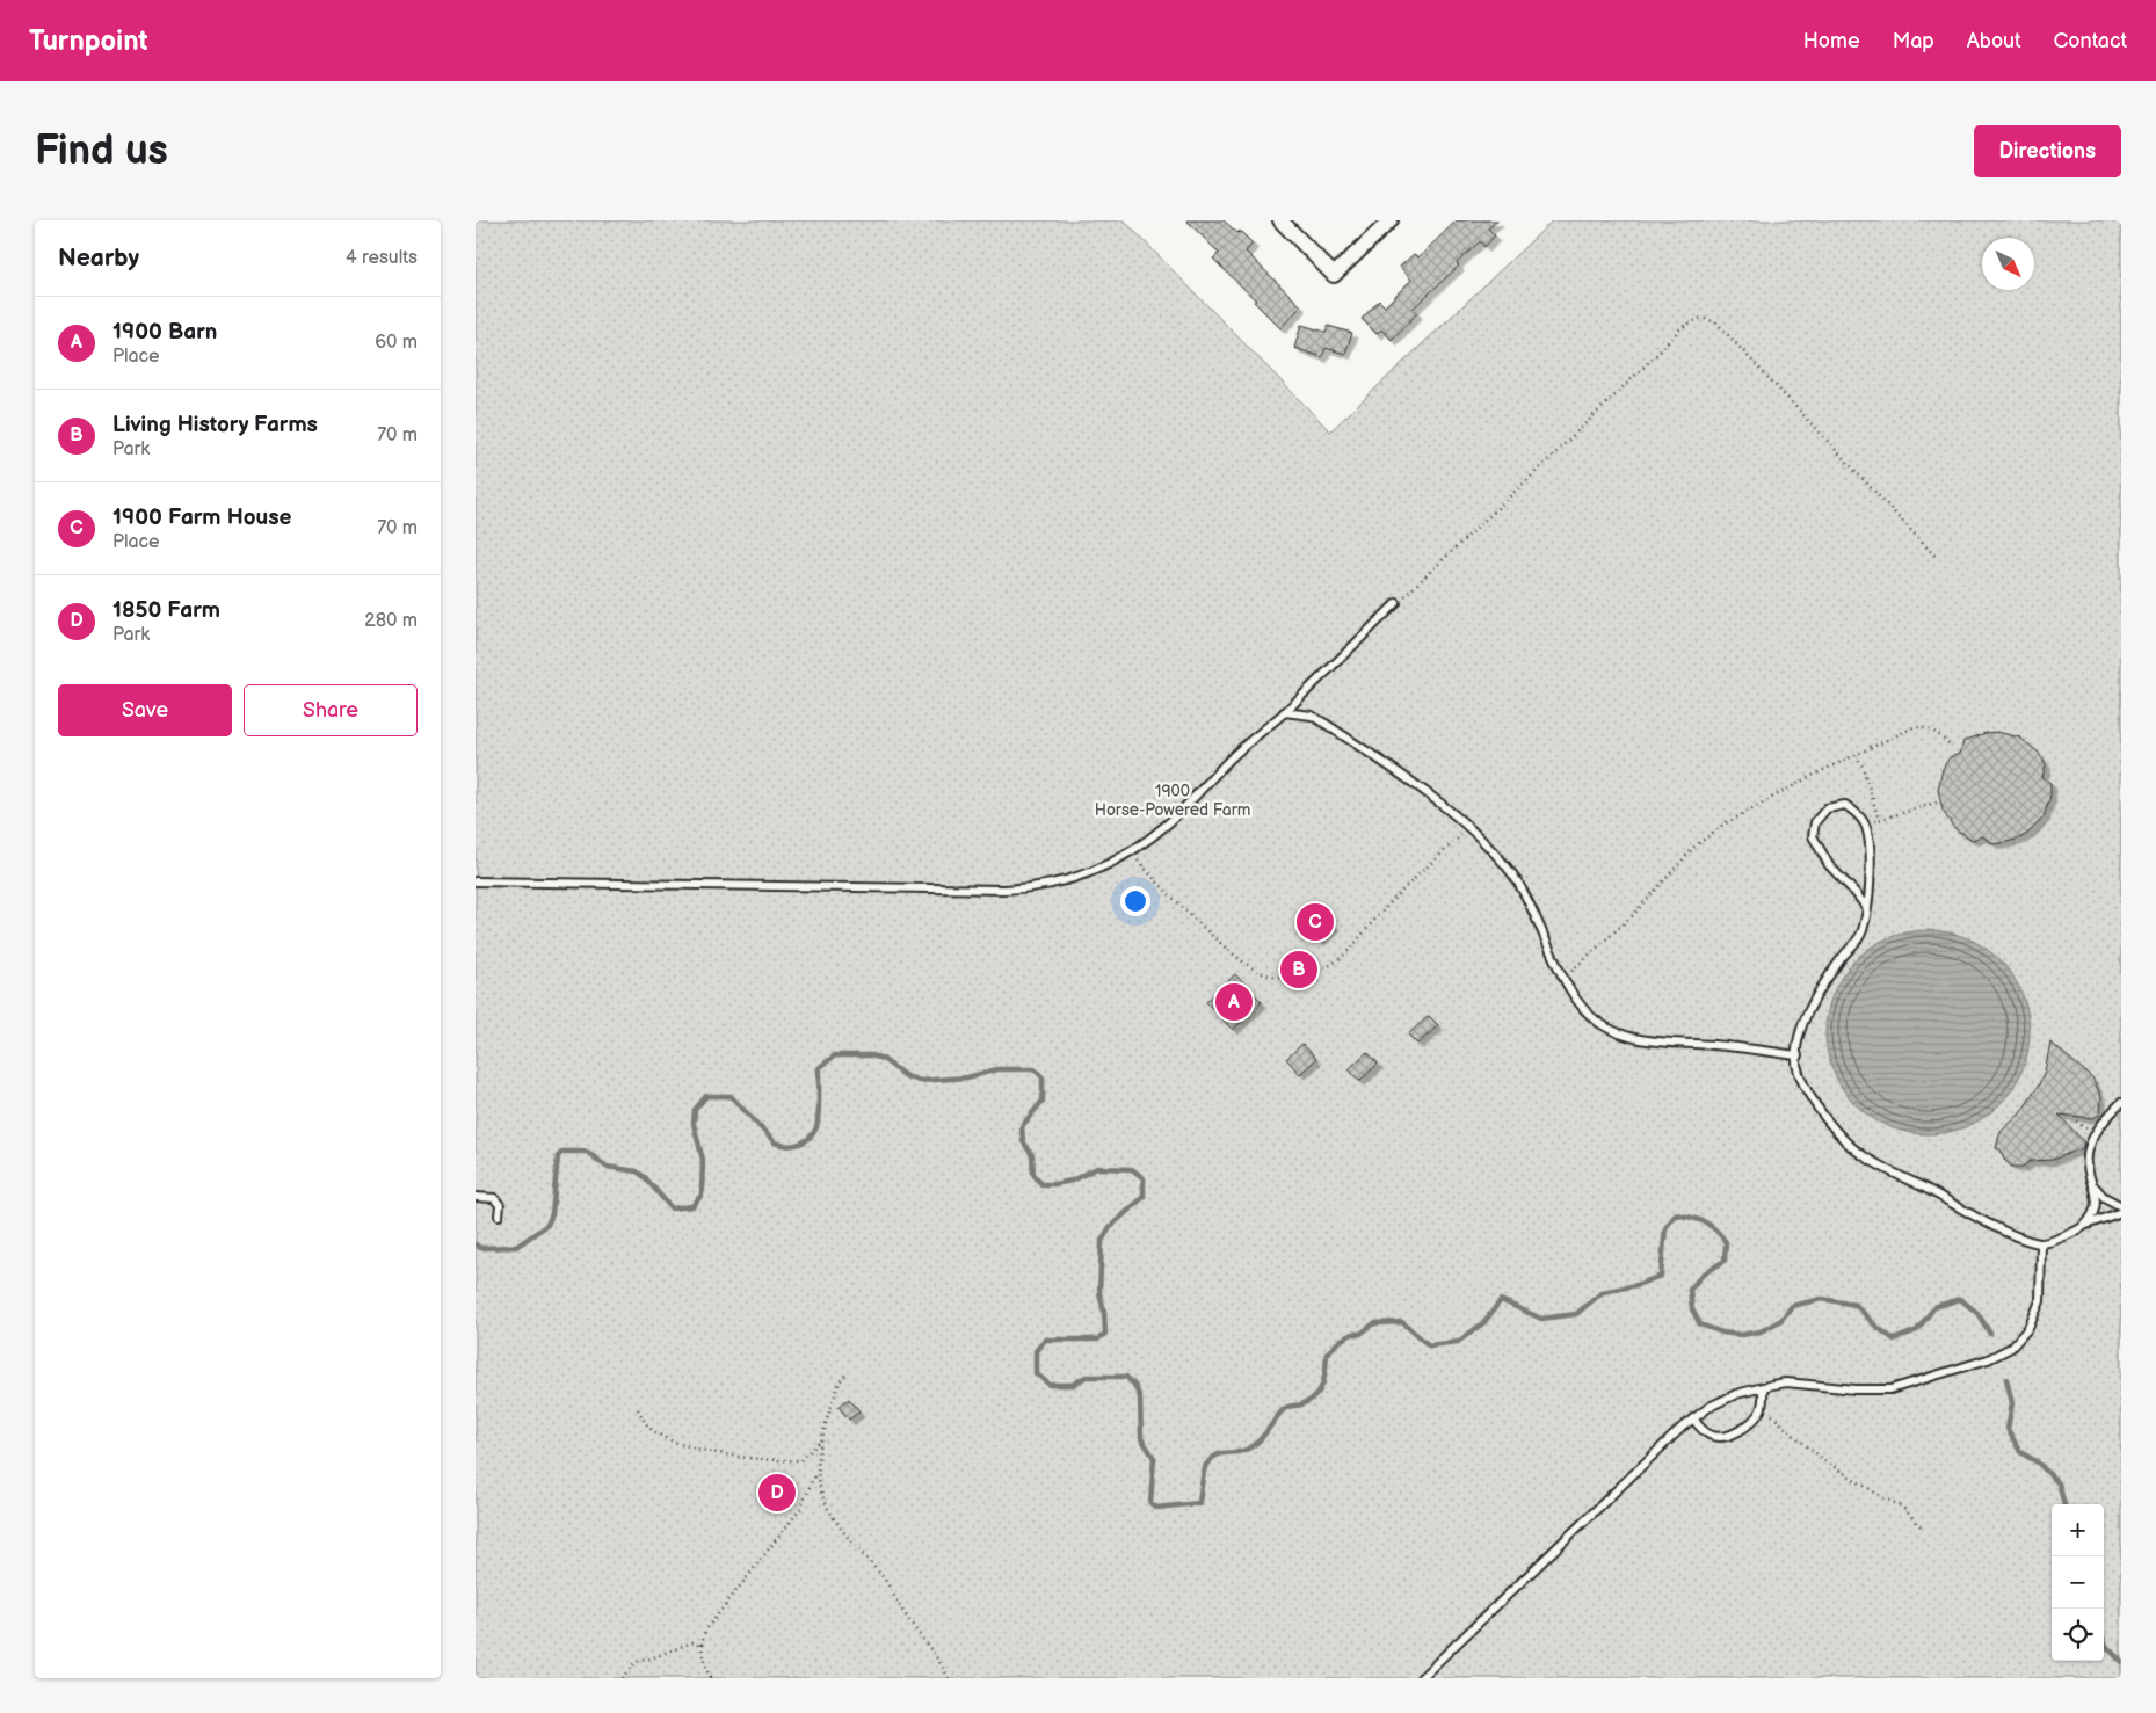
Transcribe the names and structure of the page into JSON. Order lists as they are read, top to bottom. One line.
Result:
{"parks":["1900 Horse-Powered Farm"],"north":"bottom right","page":{"header":"Turnpoint","nav":["Home","Map","About","Contact"],"buttons":["Directions",["Save","Share"]],"title":"Find us","heading":["Nearby","4 results"],"list":[{"mark":"A","name":"1900 Barn","note":"Place","value":"60 m"},{"mark":"B","name":"Living History Farms","note":"Park","value":"70 m"},{"mark":"C","name":"1900 Farm House","note":"Place","value":"70 m"},{"mark":"D","name":"1850 Farm","note":"Park","value":"280 m"}],"pins":["C","B","A","D"],"map_buttons":["+","−"]}}
